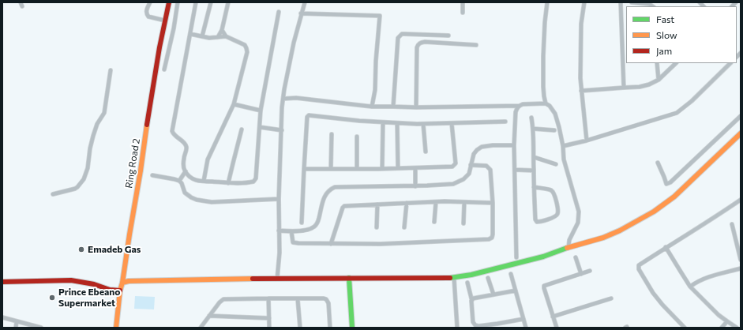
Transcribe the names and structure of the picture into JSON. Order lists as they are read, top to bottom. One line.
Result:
{"streets":{"street":["Ring Road 2"]},"places":["Emadeb Gas","Prince Ebeano Supermarket"],"legend":["Fast","Slow","Jam"]}
